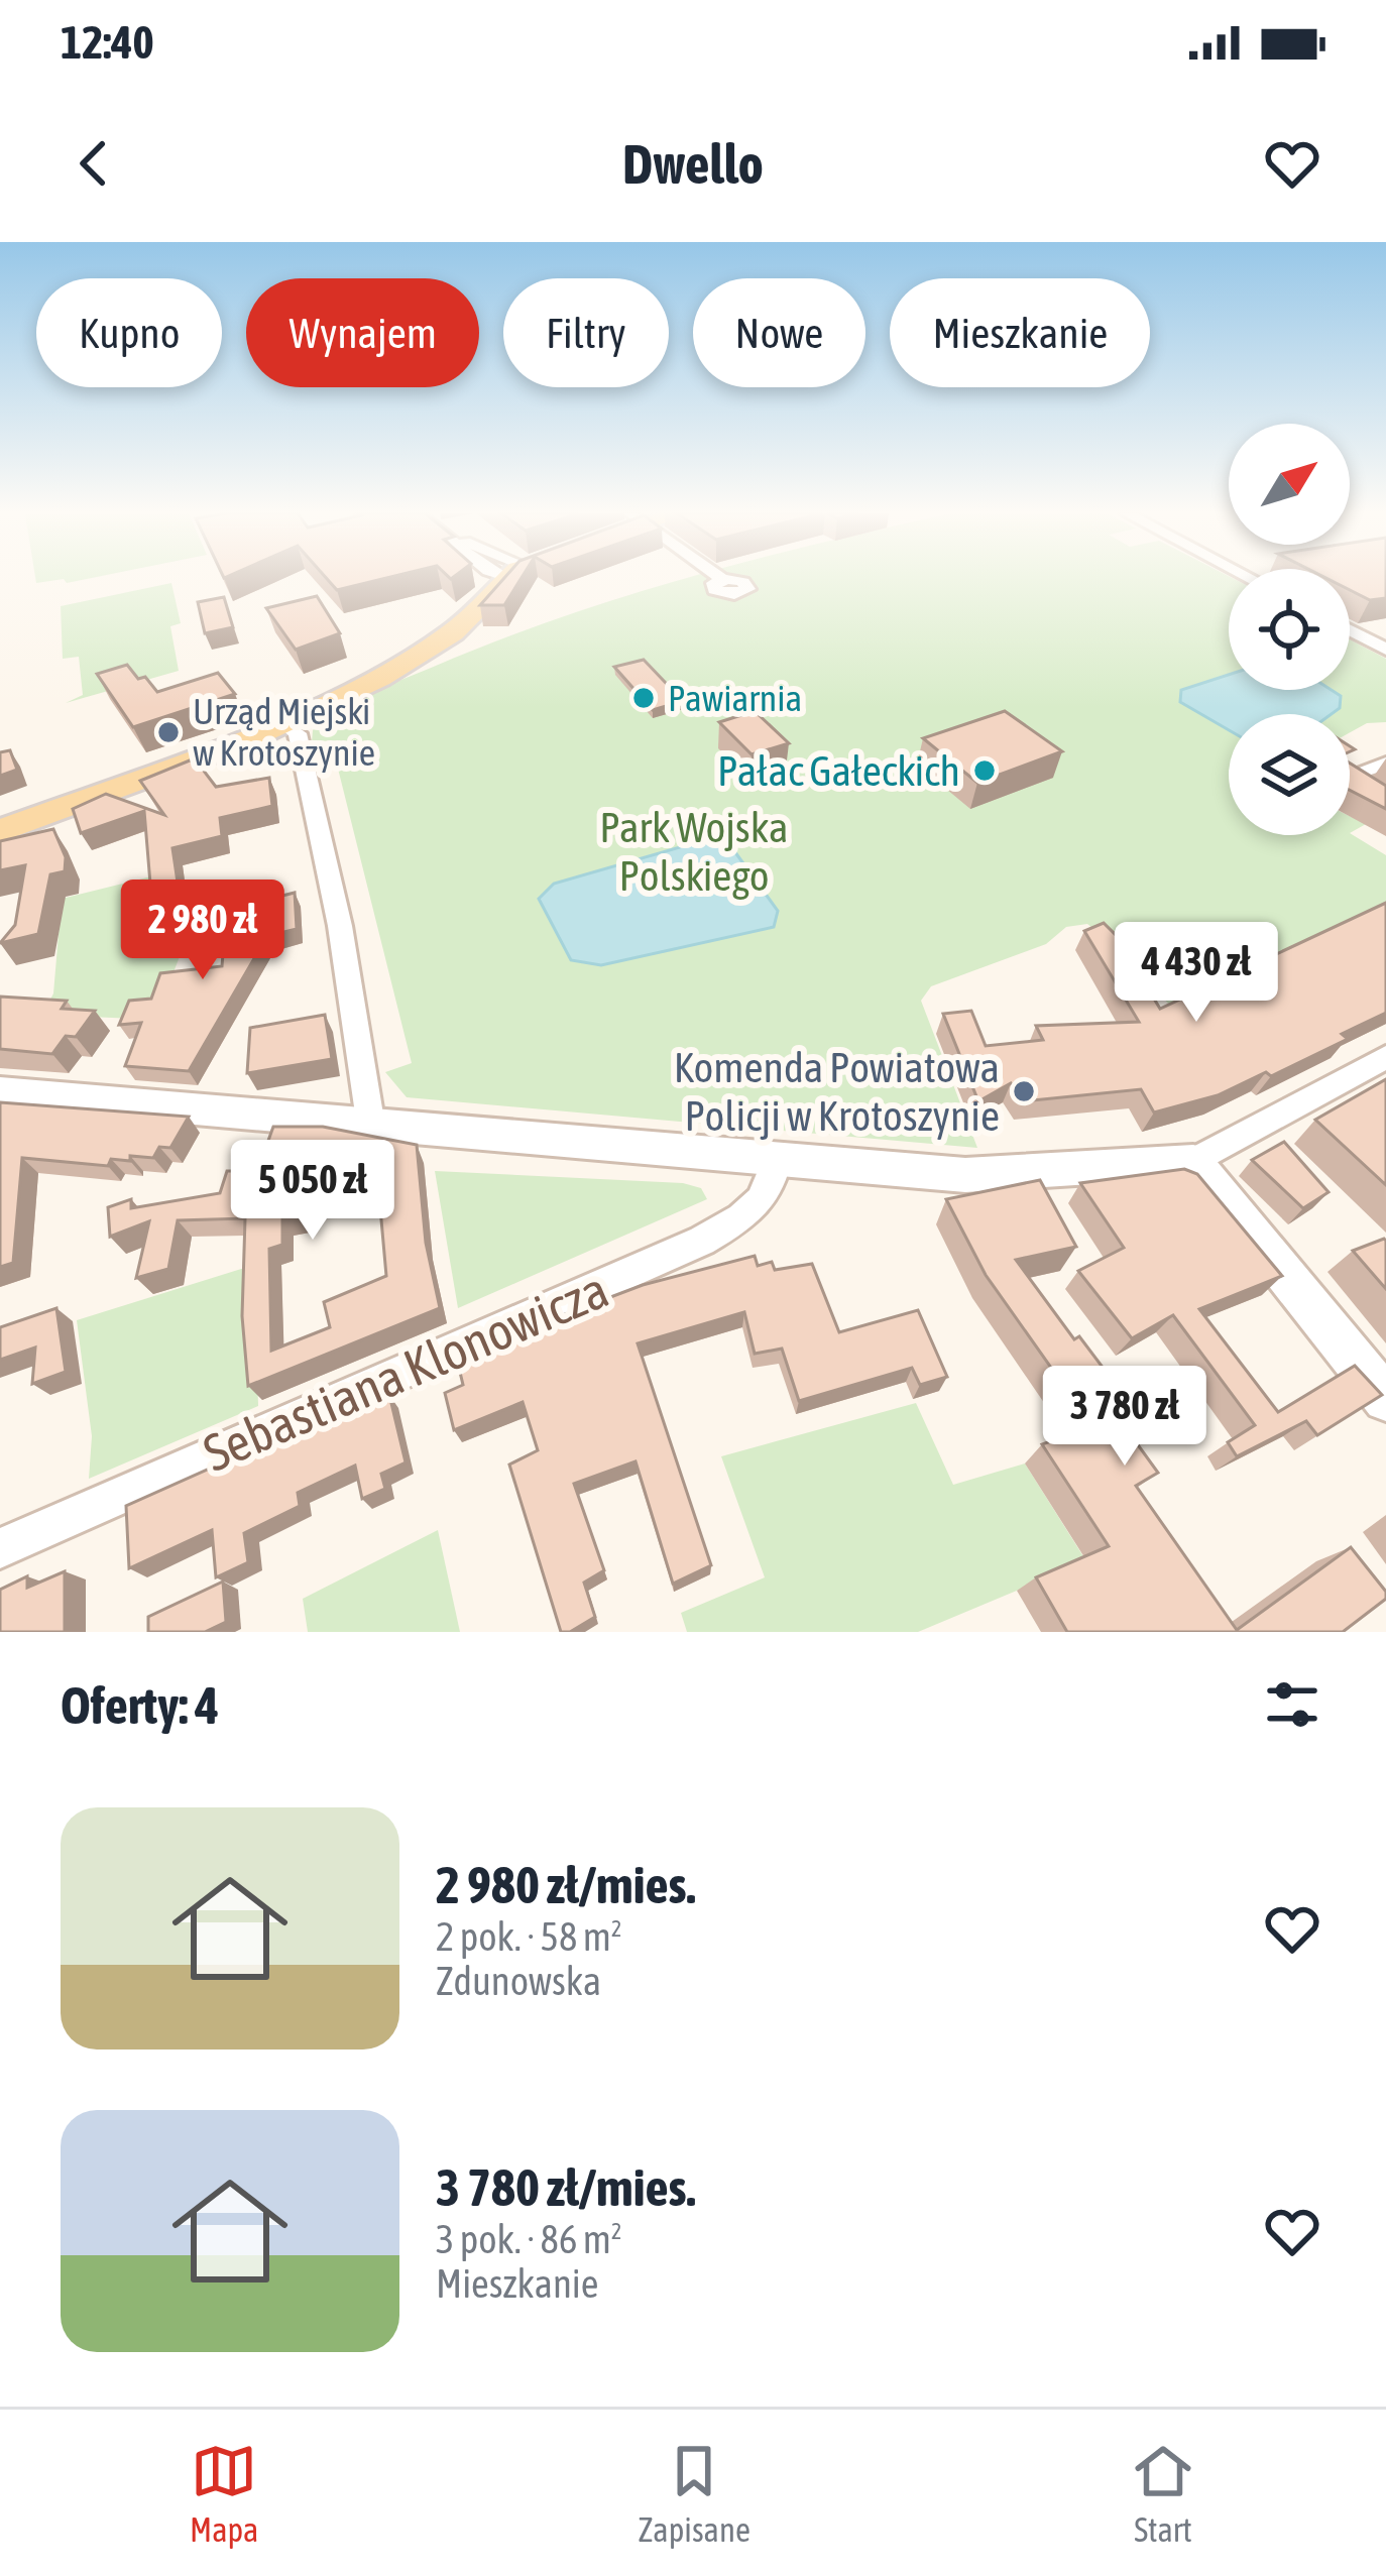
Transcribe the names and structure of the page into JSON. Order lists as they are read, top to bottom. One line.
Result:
{"streets":{"street":["Sebastiana Klonowicza"]},"parks":["Park Wojska Polskiego"],"places":["Pawiarnia","Urząd Miejski w Krotoszynie","Pałac Gałeckich","Komenda Powiatowa Policji w Krotoszynie"],"north":"top right","page":{"status":"12:40","header":"Dwello","chip":["Kupno","Wynajem","Filtry","Nowe","Mieszkanie"],"price":["2 980 zł","4 430 zł","5 050 zł","3 780 zł"],"heading":"Oferty: 4","list":[{"name":"2 980 zł/mies.","note":"2 pok. · 58 m² · Zdunowska"},{"name":"3 780 zł/mies.","note":"3 pok. · 86 m² · Mieszkanie"}],"tabs":["Mapa","Zapisane","Start"]}}
